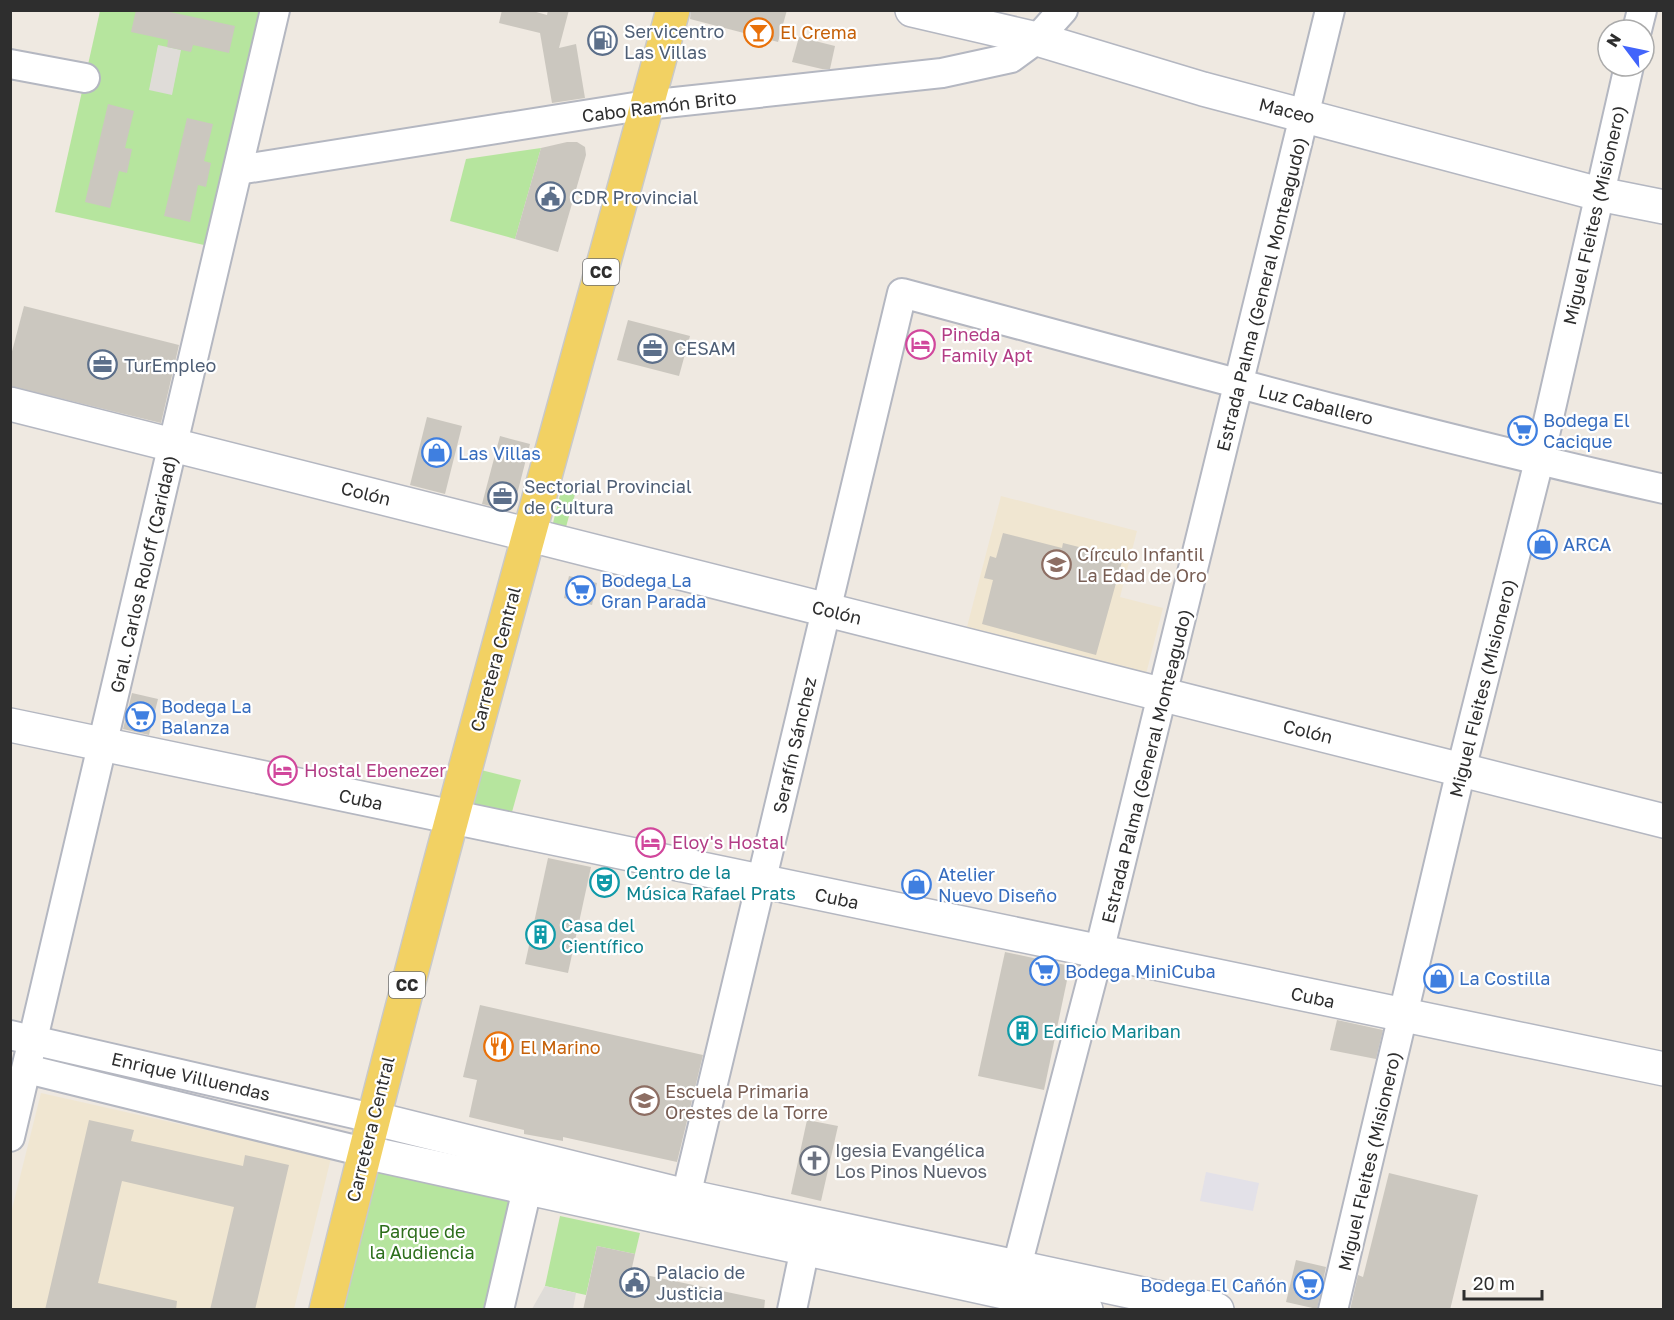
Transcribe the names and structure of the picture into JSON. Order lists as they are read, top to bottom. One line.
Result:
{"streets":{"main road":["Maceo","CC","Colón","Carretera Central","Cuba"],"street":["Cabo Ramón Brito","Miguel Fleites (Misionero)","Estrada Palma (General Monteagudo)","Luz Caballero","Gral. Carlos Roloff (Caridad)","Serafín Sánchez","Enrique Villuendas"]},"crossings":[["Cabo Ramón Brito","Maceo"],["Cabo Ramón Brito","Gral. Carlos Roloff (Caridad)"],["Cabo Ramón Brito","Carretera Central"],["Maceo","Miguel Fleites (Misionero)"],["Maceo","Estrada Palma (General Monteagudo)"],["Miguel Fleites (Misionero)","Luz Caballero"],["Miguel Fleites (Misionero)","Colón"],["Miguel Fleites (Misionero)","Cuba"],["Estrada Palma (General Monteagudo)","Luz Caballero"],["Estrada Palma (General Monteagudo)","Colón"],["Estrada Palma (General Monteagudo)","Cuba"],["Luz Caballero","Serafín Sánchez"],["Colón","Gral. Carlos Roloff (Caridad)"],["Colón","Carretera Central"],["Colón","Serafín Sánchez"],["Gral. Carlos Roloff (Caridad)","Cuba"],["Gral. Carlos Roloff (Caridad)","Enrique Villuendas"],["Carretera Central","Cuba"],["Carretera Central","Enrique Villuendas"],["Serafín Sánchez","Cuba"]],"parks":["Parque de la Audiencia"],"places":{"bar":["El Crema"],"fuel station":["Servicentro Las Villas"],"public building":["CDR Provincial","Palacio de Justicia"],"hotel":["Pineda Family Apt","Hostal Ebenezer","Eloy's Hostal"],"office":["CESAM","TurEmpleo","Sectorial Provincial de Cultura"],"supermarket":["Bodega El Cacique","Bodega La Gran Parada","Bodega La Balanza","Bodega MiniCuba","Bodega El Cañón"],"shop":["Las Villas","ARCA","Atelier Nuevo Diseño","La Costilla"],"school or university":["Círculo Infantil La Edad de Oro","Escuela Primaria Orestes de la Torre"],"theatre":["Centro de la Música Rafael Prats"],"building":["Casa del Científico","Edificio Mariban"],"restaurant":["El Marino"],"church":["Igesia Evangélica Los Pinos Nuevos"]},"scale_bar":"20 m","north":"top left"}
